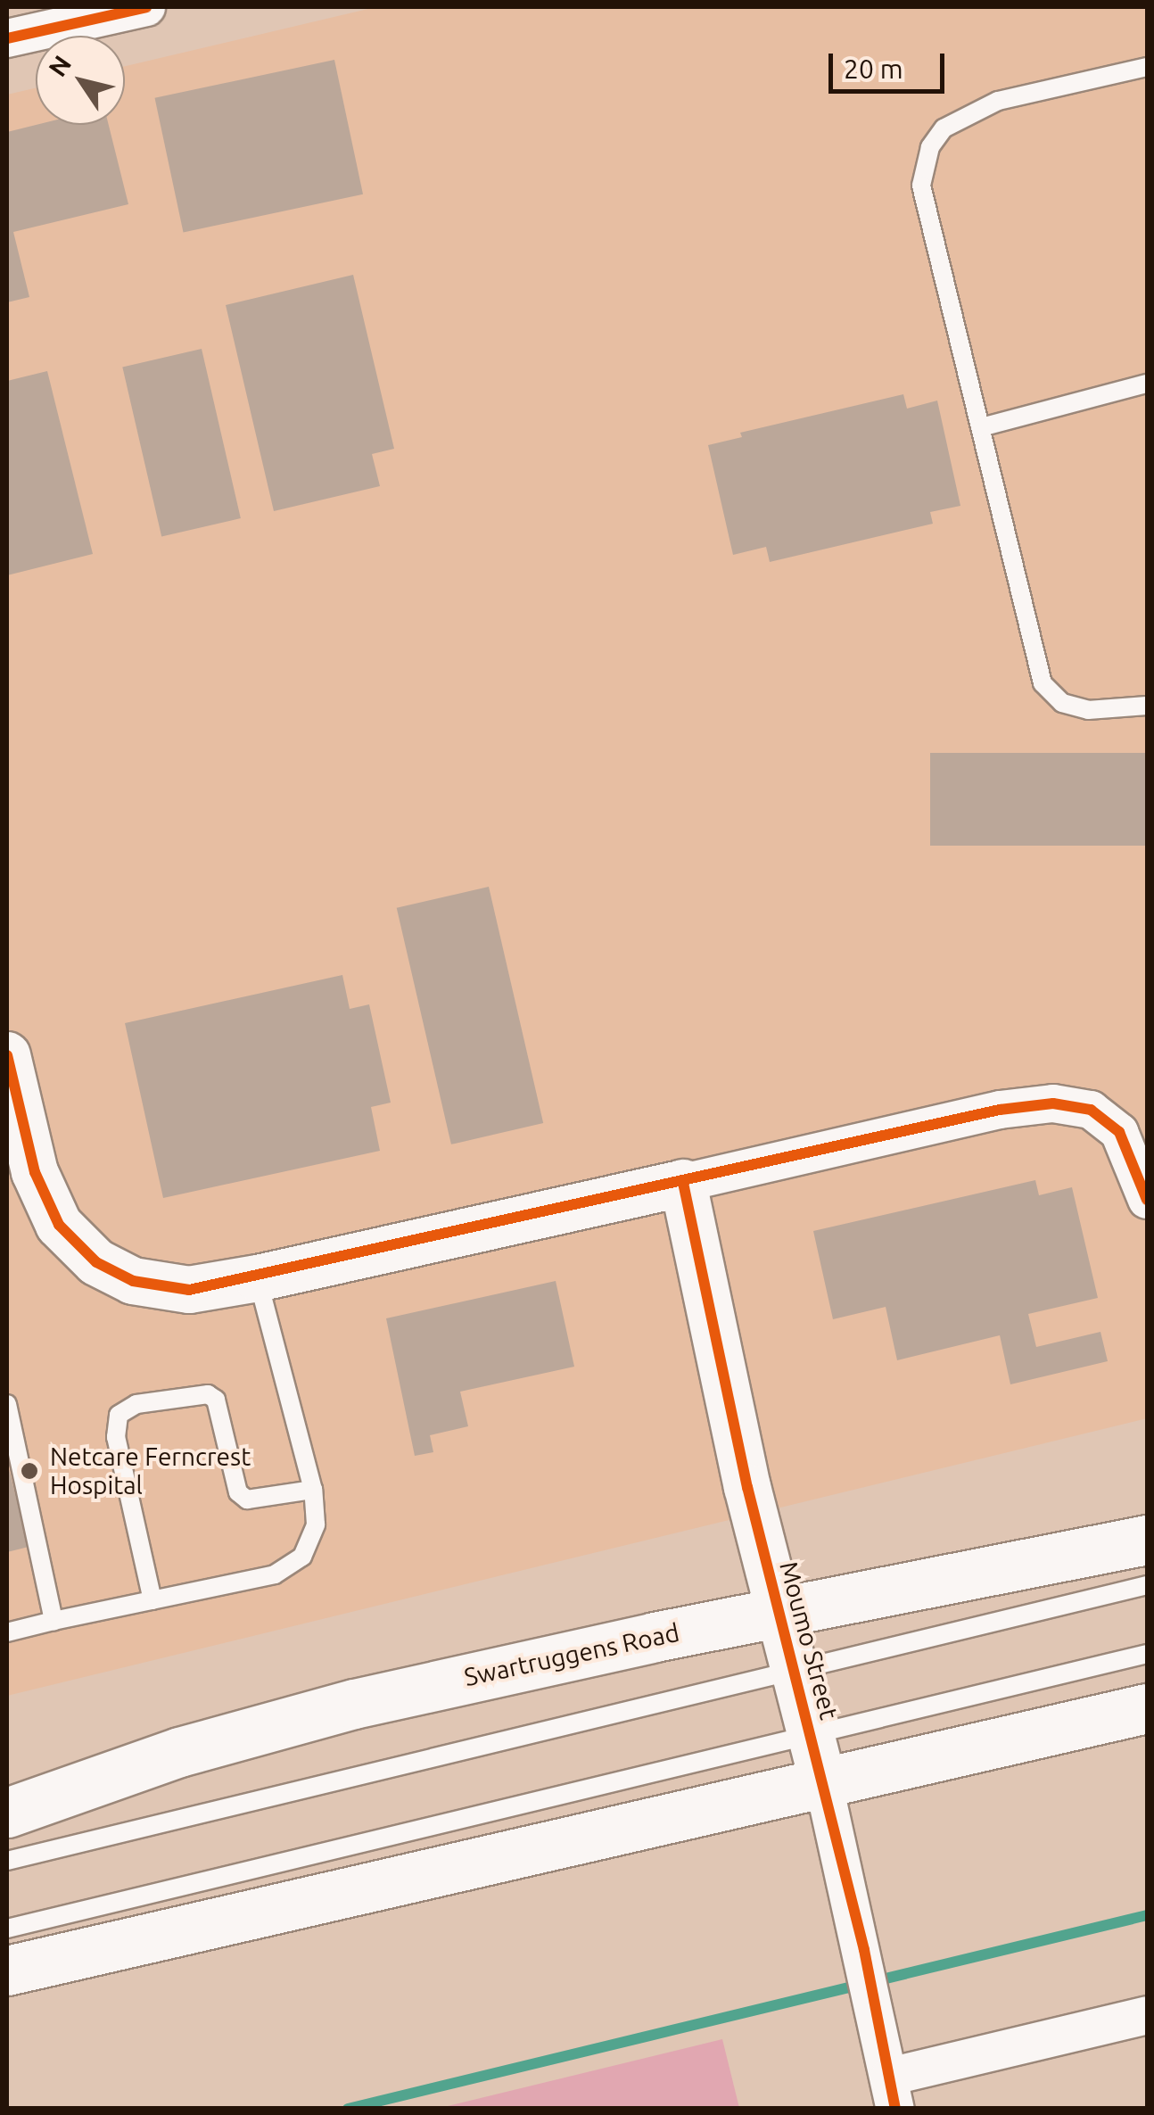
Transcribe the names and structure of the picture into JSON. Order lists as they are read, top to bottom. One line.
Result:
{"streets":{"main road":["Swartruggens Road"],"street":["Moumo Street"]},"crossings":[["Moumo Street","Swartruggens Road"]],"places":["Netcare Ferncrest Hospital"],"scale_bar":"20 m","north":"top left"}
